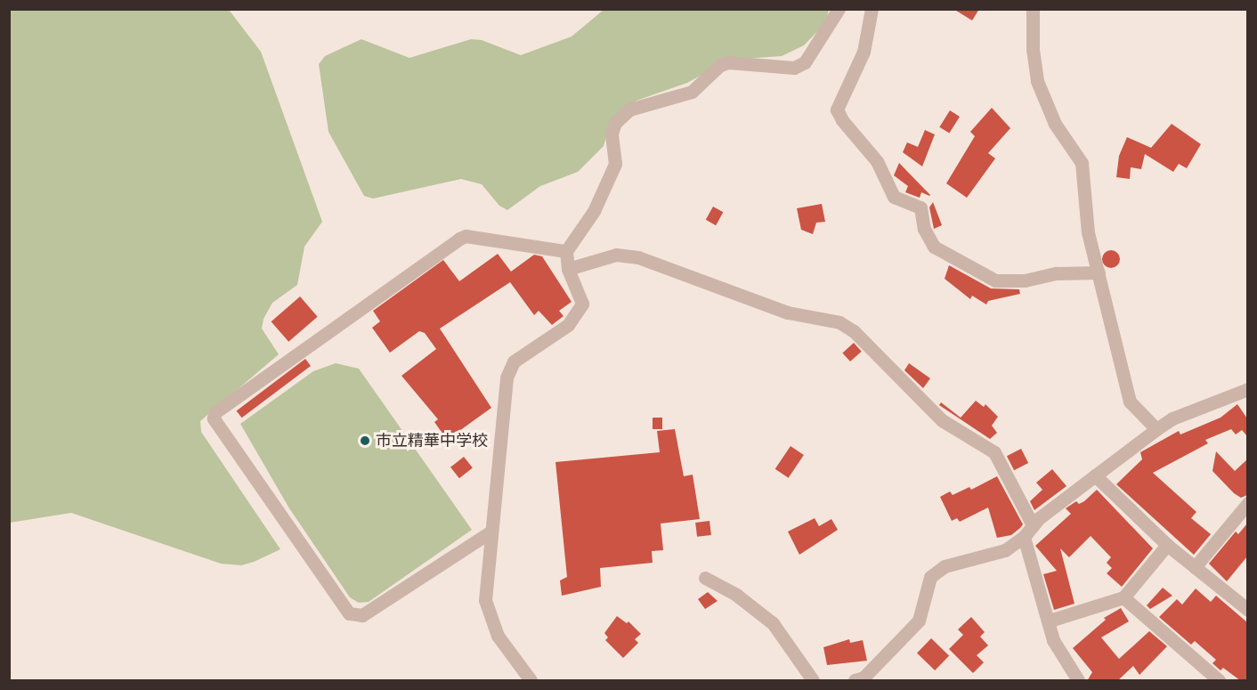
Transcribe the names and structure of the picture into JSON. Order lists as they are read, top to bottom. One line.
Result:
{"places":["市立精華中学校"]}
